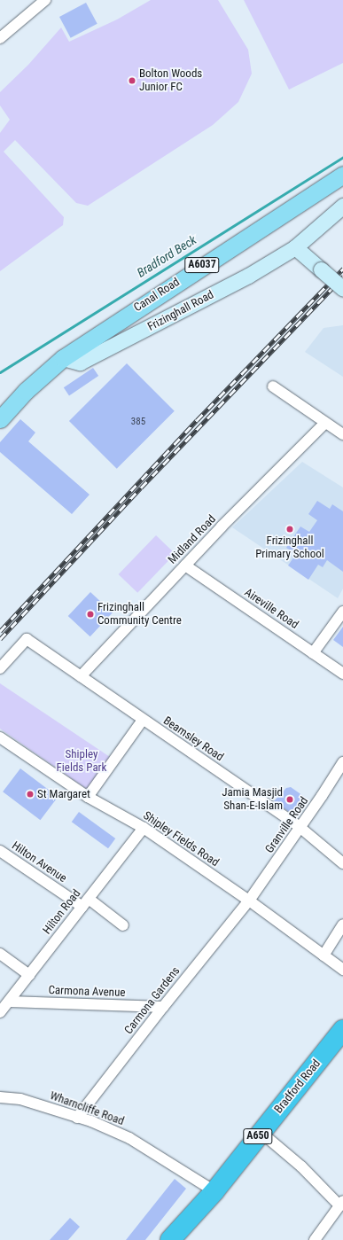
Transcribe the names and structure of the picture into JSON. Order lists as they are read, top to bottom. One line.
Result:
{"streets":{"highway":["Bradford Road","A650"],"main road":["A6037","Canal Road"],"street":["Frizinghall Road","Midland Road","Aireville Road","Beamsley Road","Granville Road","Shipley Fields Road","Hilton Avenue","Hilton Road","Carmona Avenue","Carmona Gardens","Wharncliffe Road"]},"crossings":[["Canal Road","Frizinghall Road"],["Midland Road","Aireville Road"],["Midland Road","Beamsley Road"],["Beamsley Road","Granville Road"],["Granville Road","Shipley Fields Road"],["Granville Road","Carmona Gardens"],["Shipley Fields Road","Hilton Road"],["Shipley Fields Road","Carmona Gardens"],["Hilton Avenue","Hilton Road"],["Hilton Road","Carmona Avenue"],["Carmona Avenue","Carmona Gardens"],["Carmona Gardens","Wharncliffe Road"],["Bradford Road","Wharncliffe Road"]],"water":["Bradford Beck"],"parks":["Shipley Fields Park"],"places":["Bolton Woods Junior FC","Frizinghall Primary School","Frizinghall Community Centre","St Margaret","Jamia Masjid Shan-E-Islam"],"house_numbers":["385"]}
